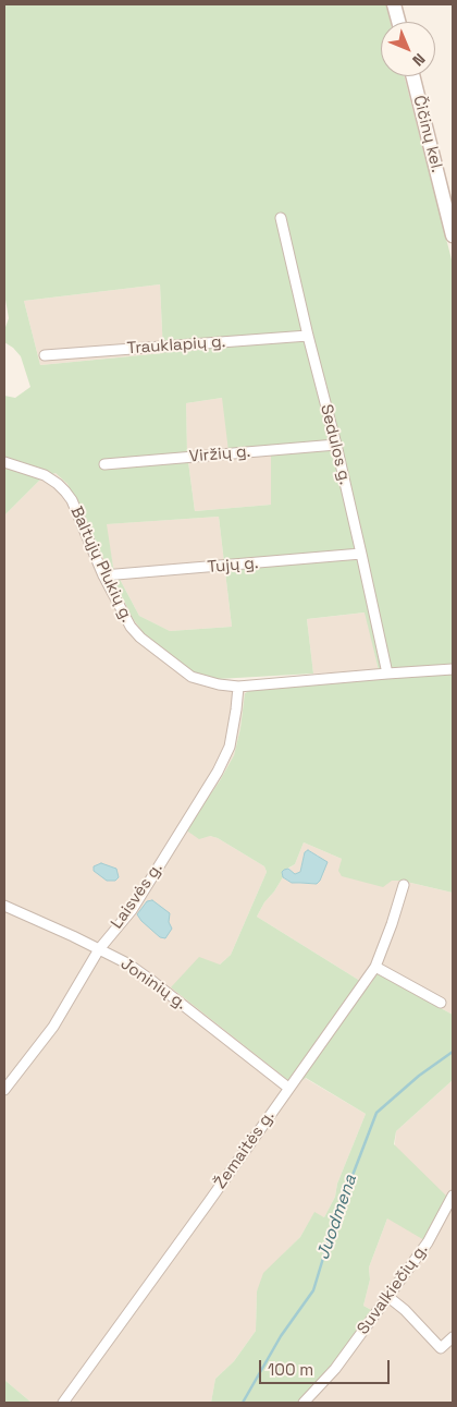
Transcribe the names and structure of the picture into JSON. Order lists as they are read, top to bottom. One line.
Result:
{"streets":{"main road":["Čičinų kel."],"street":["Trauklapių g.","Sedulos g.","Viržių g.","Baltųjų Plukių g.","Tujų g.","Laisvės g.","Joninių g.","Žemaitės g.","Suvalkiečių g."]},"crossings":[["Trauklapių g.","Sedulos g."],["Sedulos g.","Viržių g."],["Sedulos g.","Baltųjų Plukių g."],["Sedulos g.","Tujų g."],["Baltųjų Plukių g.","Tujų g."],["Baltųjų Plukių g.","Laisvės g."],["Laisvės g.","Joninių g."],["Joninių g.","Žemaitės g."]],"water":["Juodmena"],"scale_bar":"100 m","north":"bottom right"}
